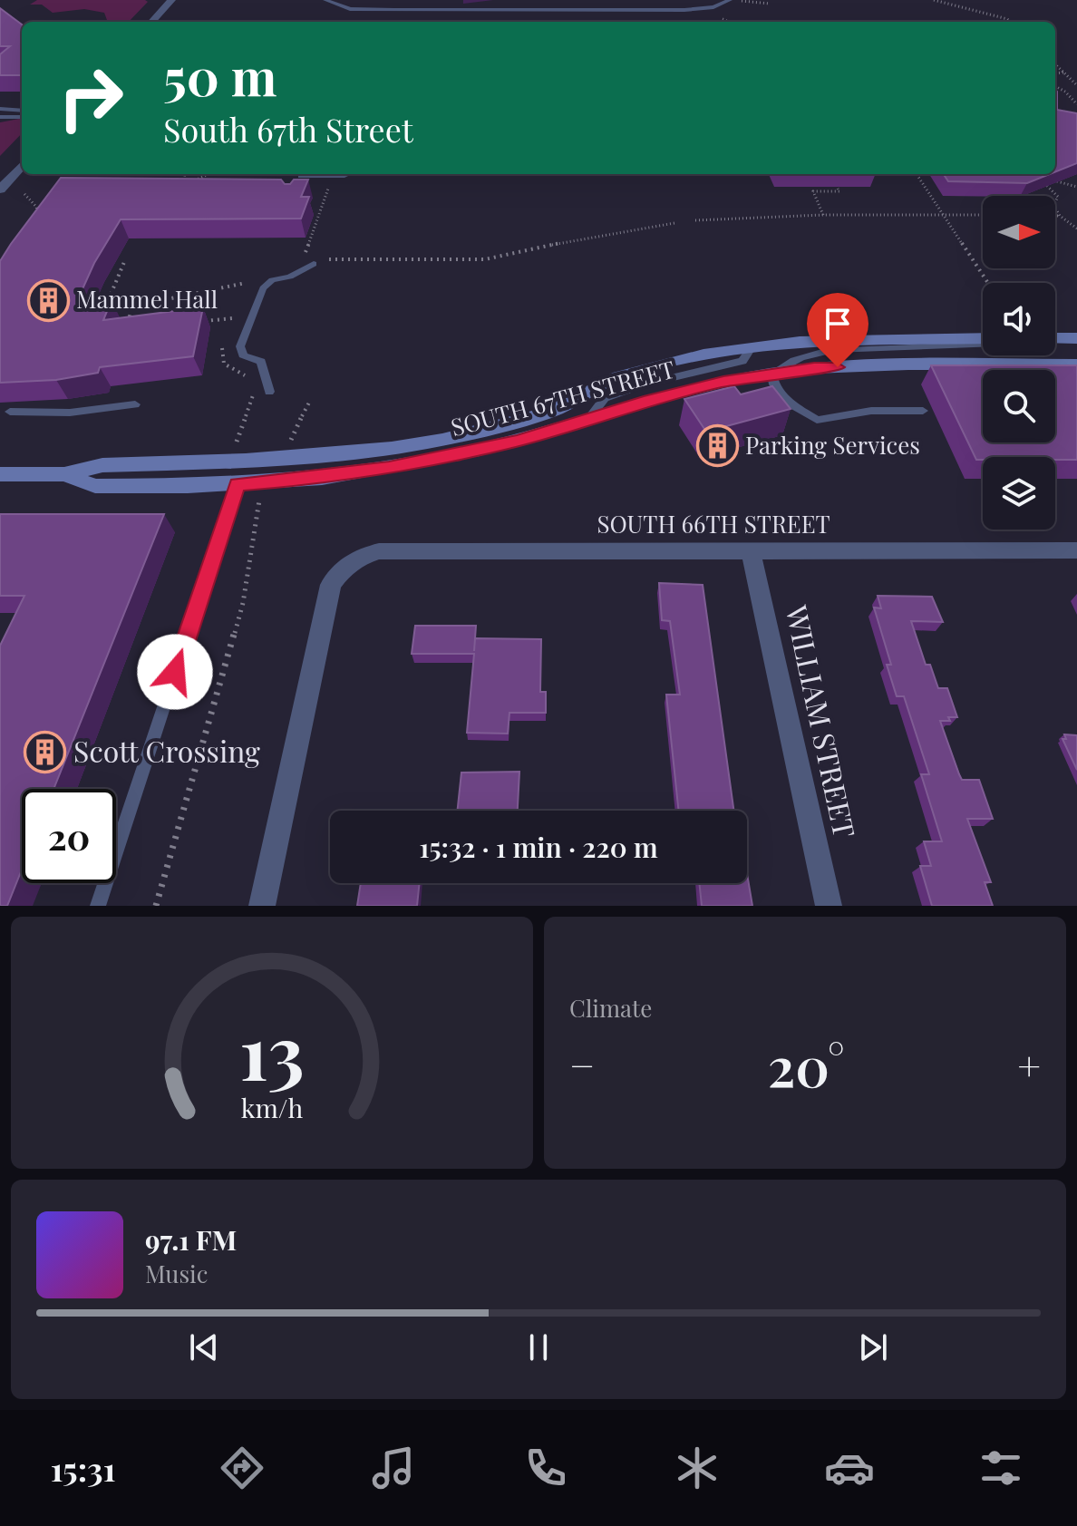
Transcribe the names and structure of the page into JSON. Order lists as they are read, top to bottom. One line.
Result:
{"streets":{"main road":["SOUTH 67TH STREET"],"street":["SOUTH 66TH STREET","WILLIAM STREET"]},"crossings":[["SOUTH 66TH STREET","WILLIAM STREET"]],"places":{"building":["Mammel Hall","Parking Services","Scott Crossing"]},"north":"right","page":{"turn":["50 m","South 67th Street"],"limit":"20","trip":"15:32 · 1 min · 220 m","tile":"Climate","heat":["−","20°","+"],"song":["97.1 FM","Music"],"tabs":"15:31","gauge":["13","km/h"]}}
